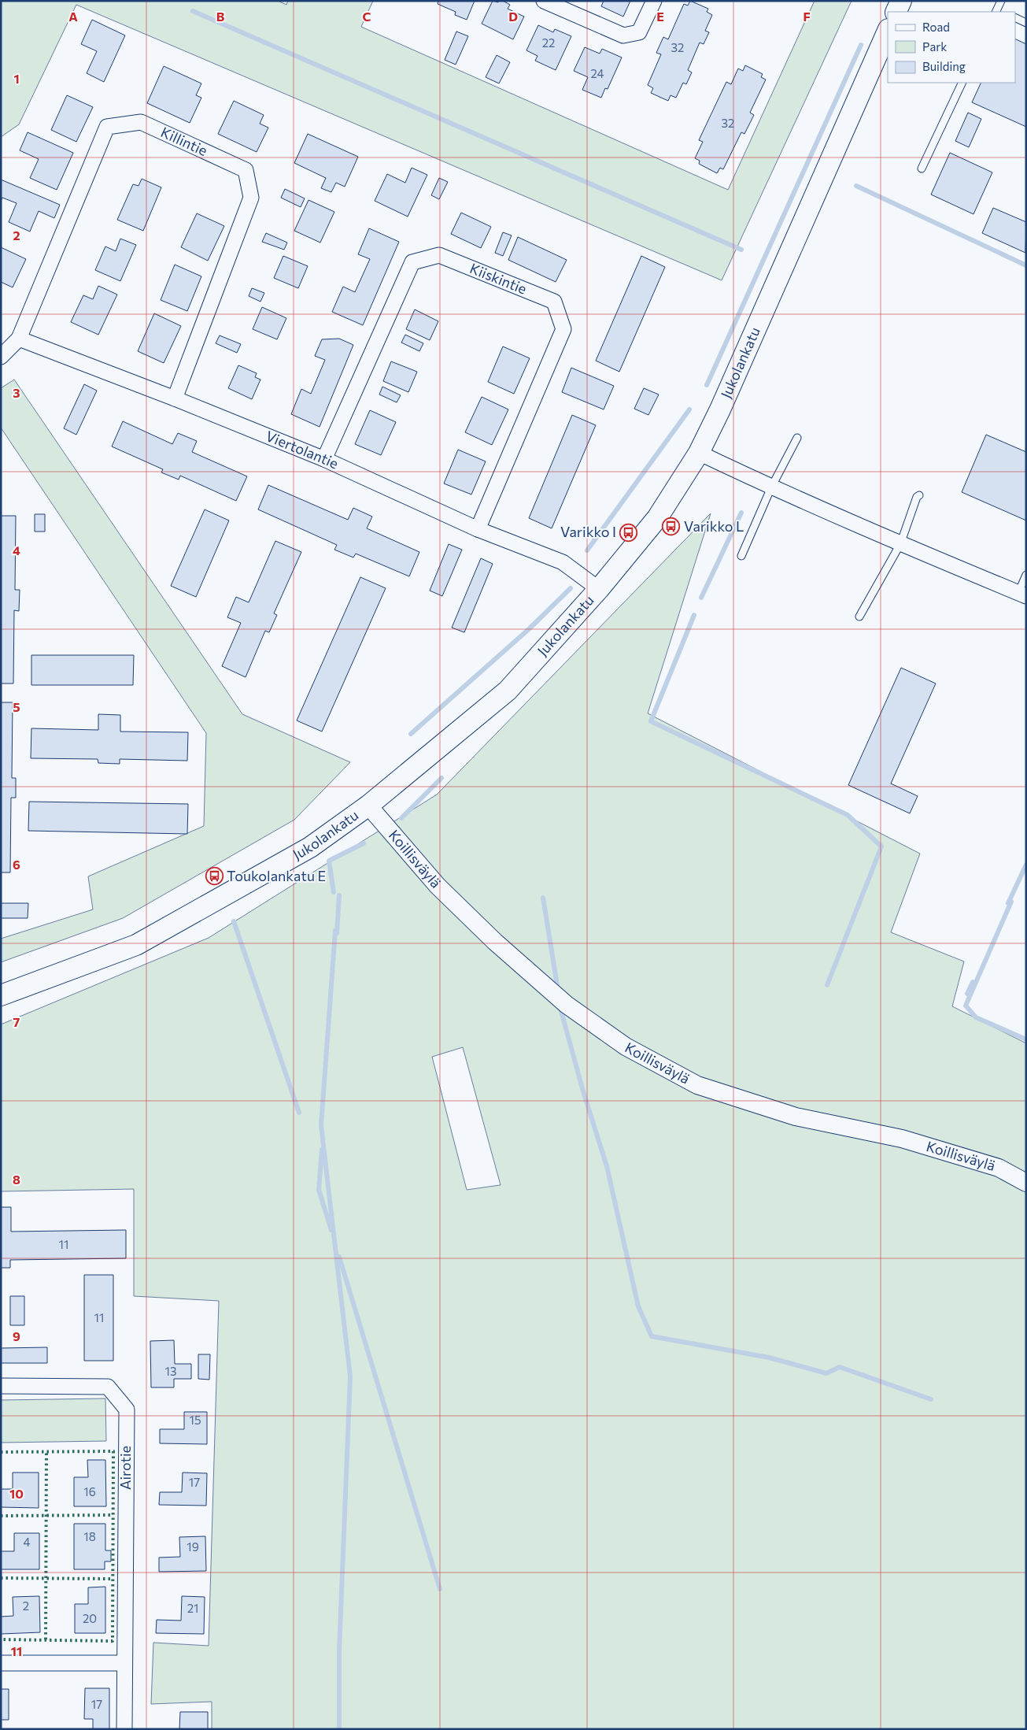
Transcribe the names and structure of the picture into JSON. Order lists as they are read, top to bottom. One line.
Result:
{"streets":{"main road":["Jukolankatu"],"street":["Killintie","Kiiskintie","Viertolantie","Koillisväylä","Airotie"]},"crossings":[["Killintie","Viertolantie"],["Kiiskintie","Viertolantie"],["Jukolankatu","Viertolantie"],["Jukolankatu","Koillisväylä"]],"places":{"bus stop":["Varikko L","Varikko I","Toukolankatu E"]},"house_numbers":["22","32","24","32","11","11","13","15","17","16","18","4","19","2","21","20","17"],"legend":["Road","Park","Building"],"grid":{"columns":["A","B","C","D","E","F"],"rows":["1","2","3","4","5","6","7","8","9","10","11"]}}
